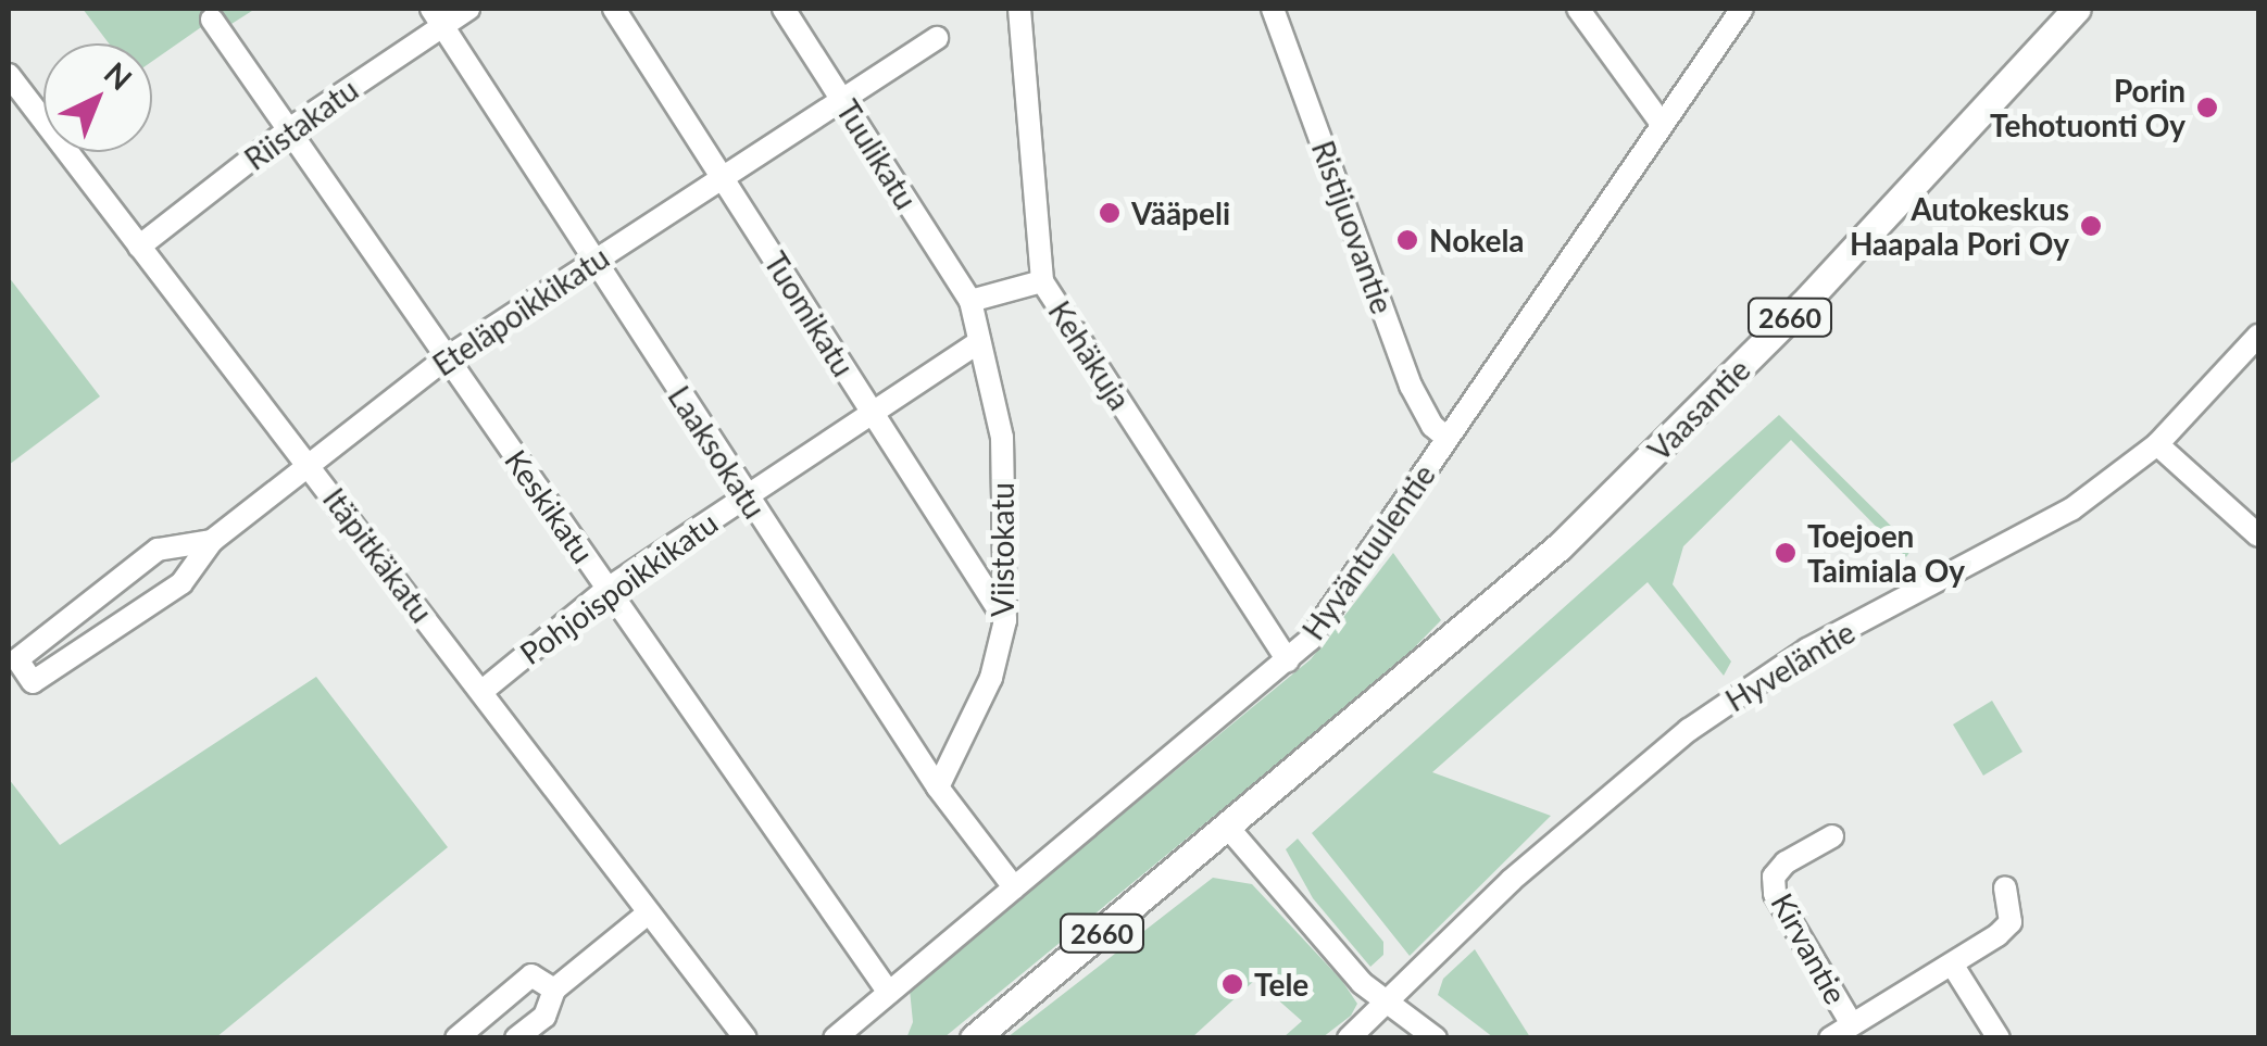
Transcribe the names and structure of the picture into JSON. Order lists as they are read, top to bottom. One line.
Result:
{"streets":{"main road":["2660","Vaasantie"],"street":["Riistakatu","Tuulikatu","Ristijuovantie","Eteläpoikkikatu","Tuomikatu","Kehäkuja","Laaksokatu","Keskikatu","Viistokatu","Hyväntuulentie","Itäpitkäkatu","Pohjoispoikkikatu","Hyveläntie","Kirvantie"]},"crossings":[["Riistakatu","Laaksokatu"],["Riistakatu","Keskikatu"],["Riistakatu","Itäpitkäkatu"],["Tuulikatu","Eteläpoikkikatu"],["Tuulikatu","Viistokatu"],["Ristijuovantie","Hyväntuulentie"],["Eteläpoikkikatu","Tuomikatu"],["Eteläpoikkikatu","Laaksokatu"],["Eteläpoikkikatu","Keskikatu"],["Eteläpoikkikatu","Itäpitkäkatu"],["Tuomikatu","Viistokatu"],["Tuomikatu","Pohjoispoikkikatu"],["2660","Vaasantie"],["Kehäkuja","Hyväntuulentie"],["Laaksokatu","Viistokatu"],["Laaksokatu","Hyväntuulentie"],["Laaksokatu","Pohjoispoikkikatu"],["Keskikatu","Hyväntuulentie"],["Keskikatu","Pohjoispoikkikatu"],["Viistokatu","Pohjoispoikkikatu"],["Itäpitkäkatu","Pohjoispoikkikatu"]],"places":["Porin Tehotuonti Oy","Vääpeli","Autokeskus Haapala Pori Oy","Nokela","Toejoen Taimiala Oy","Tele"],"north":"top right"}
